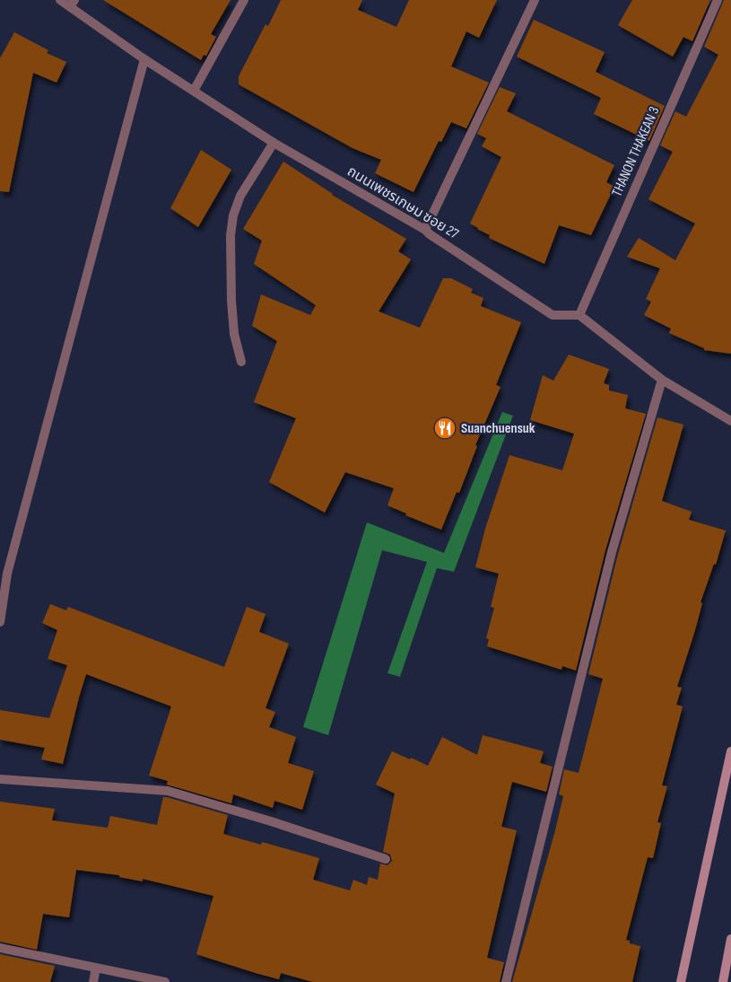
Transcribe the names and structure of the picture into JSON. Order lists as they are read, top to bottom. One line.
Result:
{"streets":{"street":["THANON THAKEAN 3","ถนนเพชรเกษม ซอย 27"]},"crossings":[["THANON THAKEAN 3","ถนนเพชรเกษม ซอย 27"]],"places":{"restaurant":["Suanchuensuk"]}}
